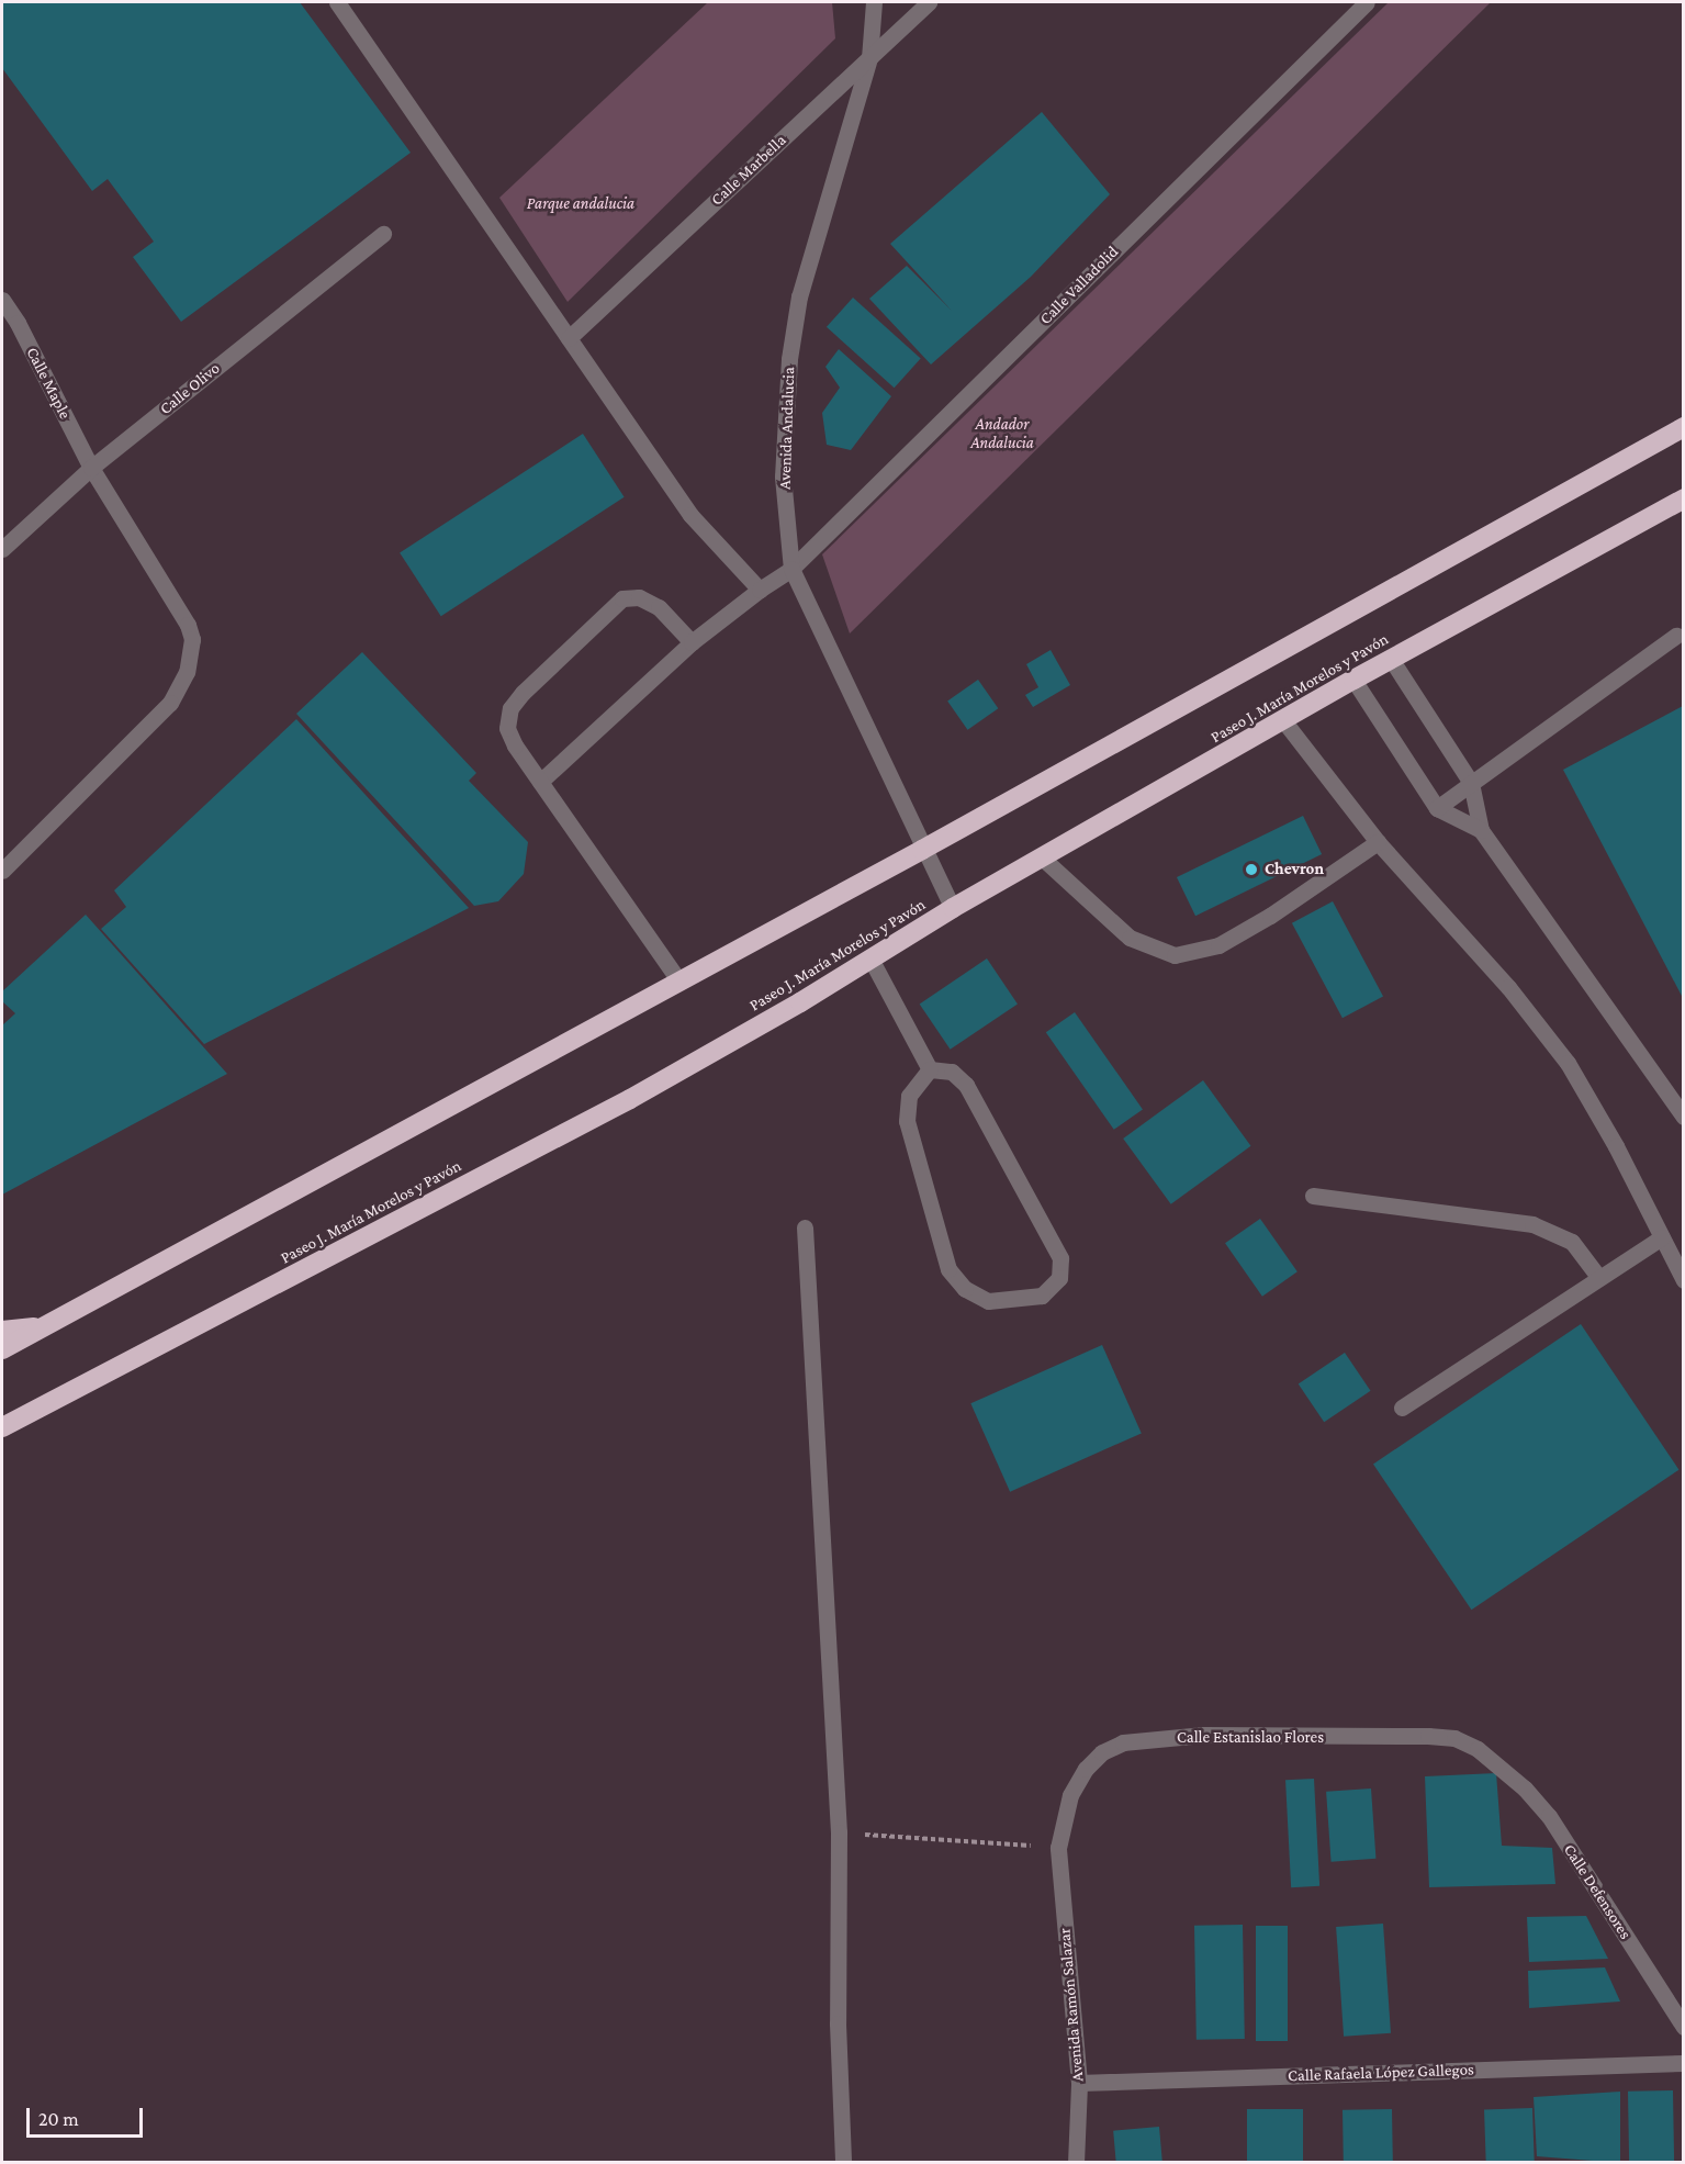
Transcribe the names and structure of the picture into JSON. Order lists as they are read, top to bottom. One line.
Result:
{"streets":{"highway":["Paseo J. María Morelos y Pavón"],"street":["Calle Marbella","Calle Valladolid","Calle Maple","Calle Olivo","Avenida Andalucia","Calle Estanislao Flores","Calle Defensores","Avenida Ramón Salazar","Calle Rafaela López Gallegos"]},"crossings":[["Calle Marbella","Avenida Andalucia"],["Calle Valladolid","Avenida Andalucia"],["Calle Maple","Calle Olivo"],["Avenida Andalucia","Paseo J. María Morelos y Pavón"],["Calle Estanislao Flores","Calle Defensores"],["Calle Estanislao Flores","Avenida Ramón Salazar"],["Avenida Ramón Salazar","Calle Rafaela López Gallegos"]],"parks":["Parque andalucia","Andador Andalucia"],"places":["Chevron"],"scale_bar":"20 m"}
